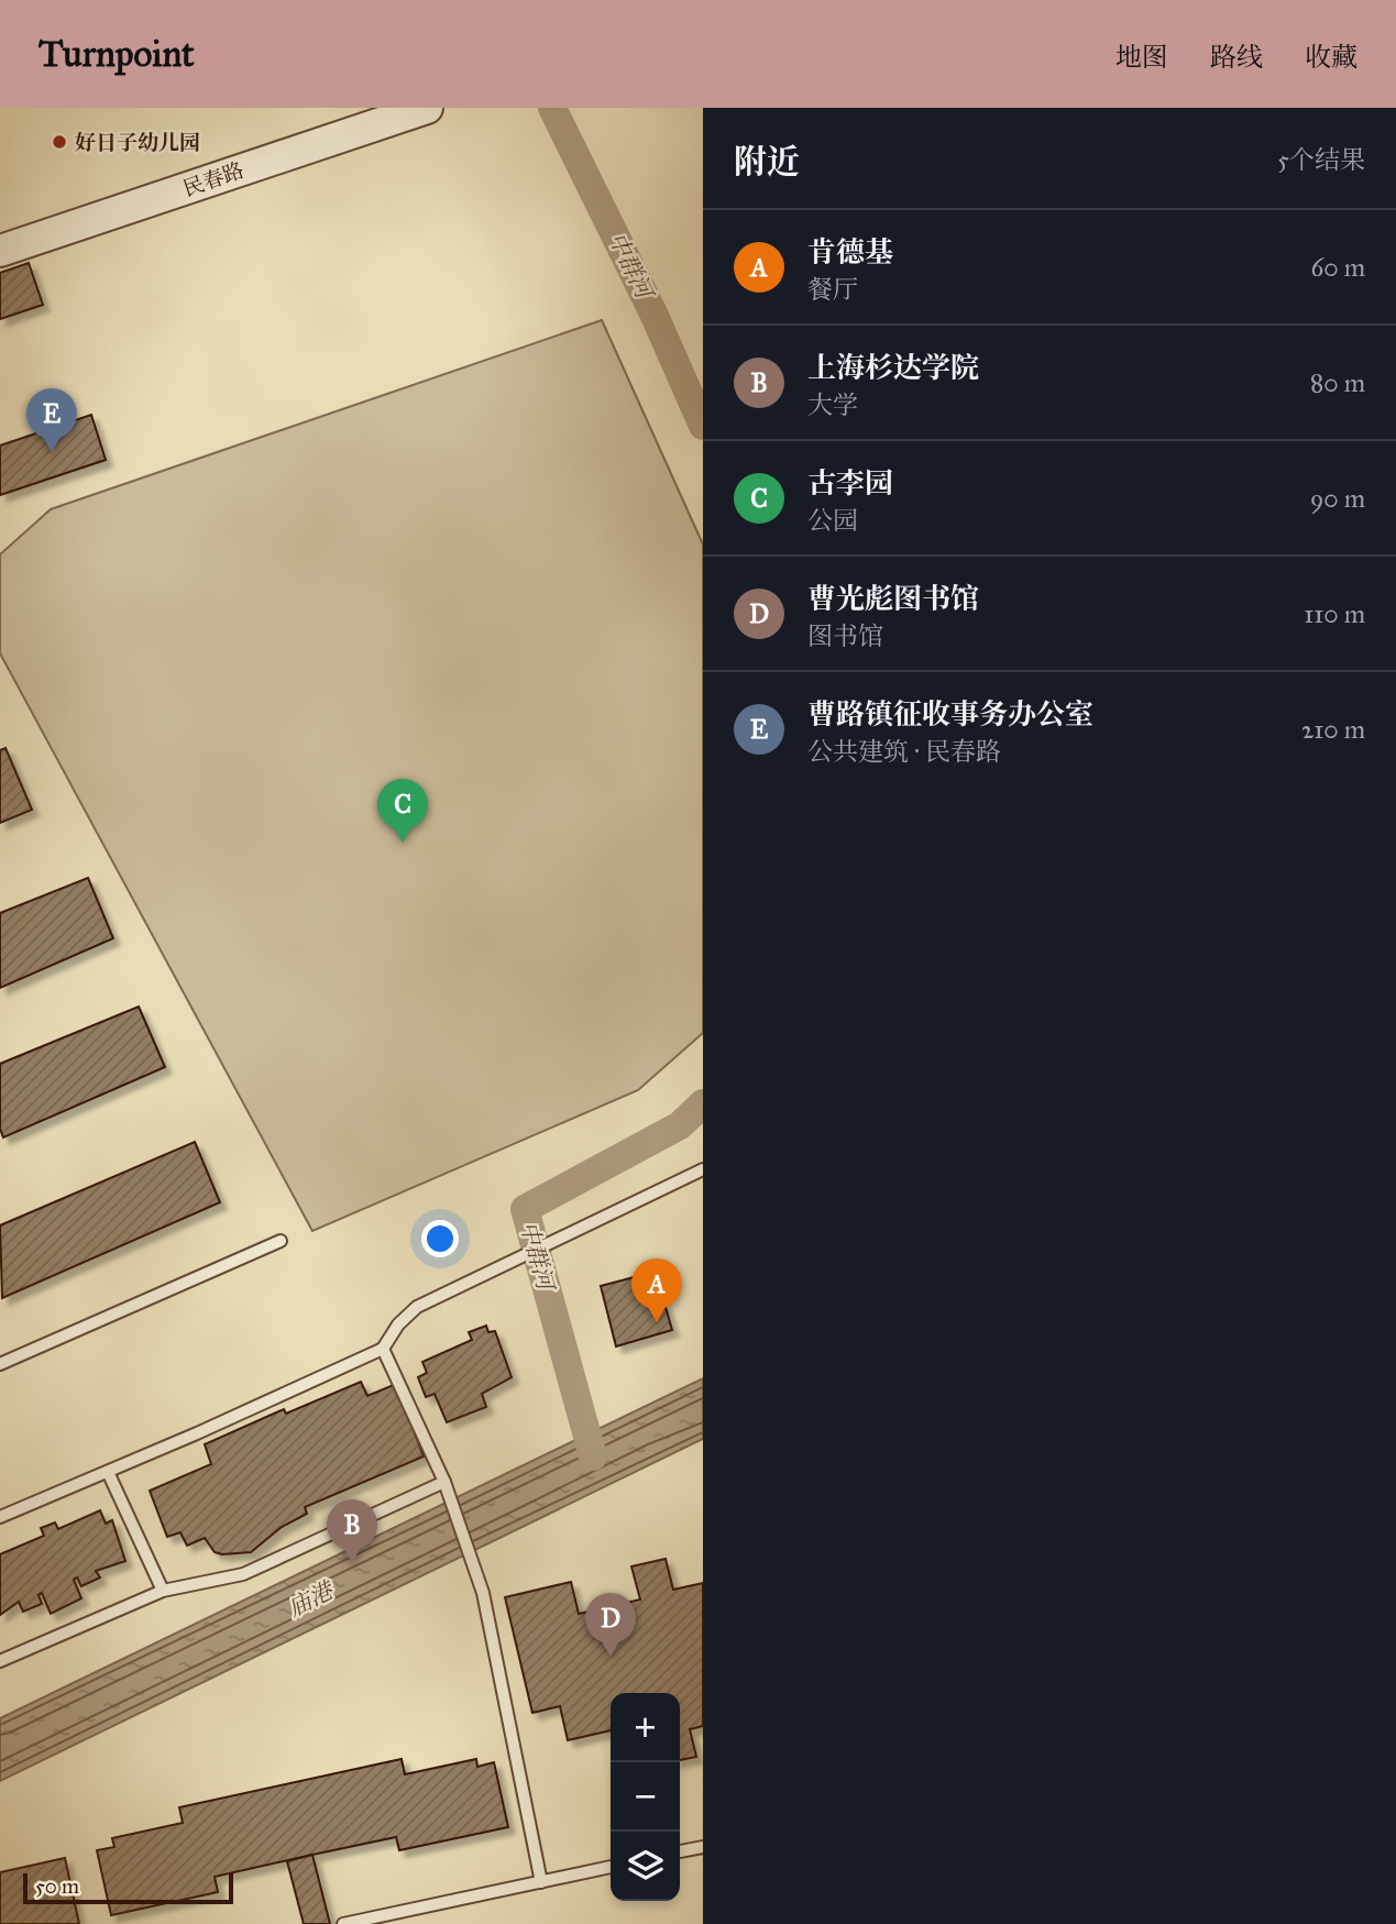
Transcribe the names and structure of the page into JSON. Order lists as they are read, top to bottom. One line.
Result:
{"streets":{"street":["民春路"]},"water":["中群河","庙港"],"places":["好日子幼儿园"],"scale_bar":"50 m","page":{"header":"Turnpoint","nav":["地图","路线","收藏"],"heading":["附近","5个结果"],"list":[{"mark":"A","name":"肯德基","note":"餐厅","value":"60 m"},{"mark":"B","name":"上海杉达学院","note":"大学","value":"80 m"},{"mark":"C","name":"古李园","note":"公园","value":"90 m"},{"mark":"D","name":"曹光彪图书馆","note":"图书馆","value":"110 m"},{"mark":"E","name":"曹路镇征收事务办公室","note":"公共建筑 · 民春路","value":"210 m"}],"pins":["E","C","A","B","D"],"map_buttons":["+","−"],"scale":"50 m"}}
